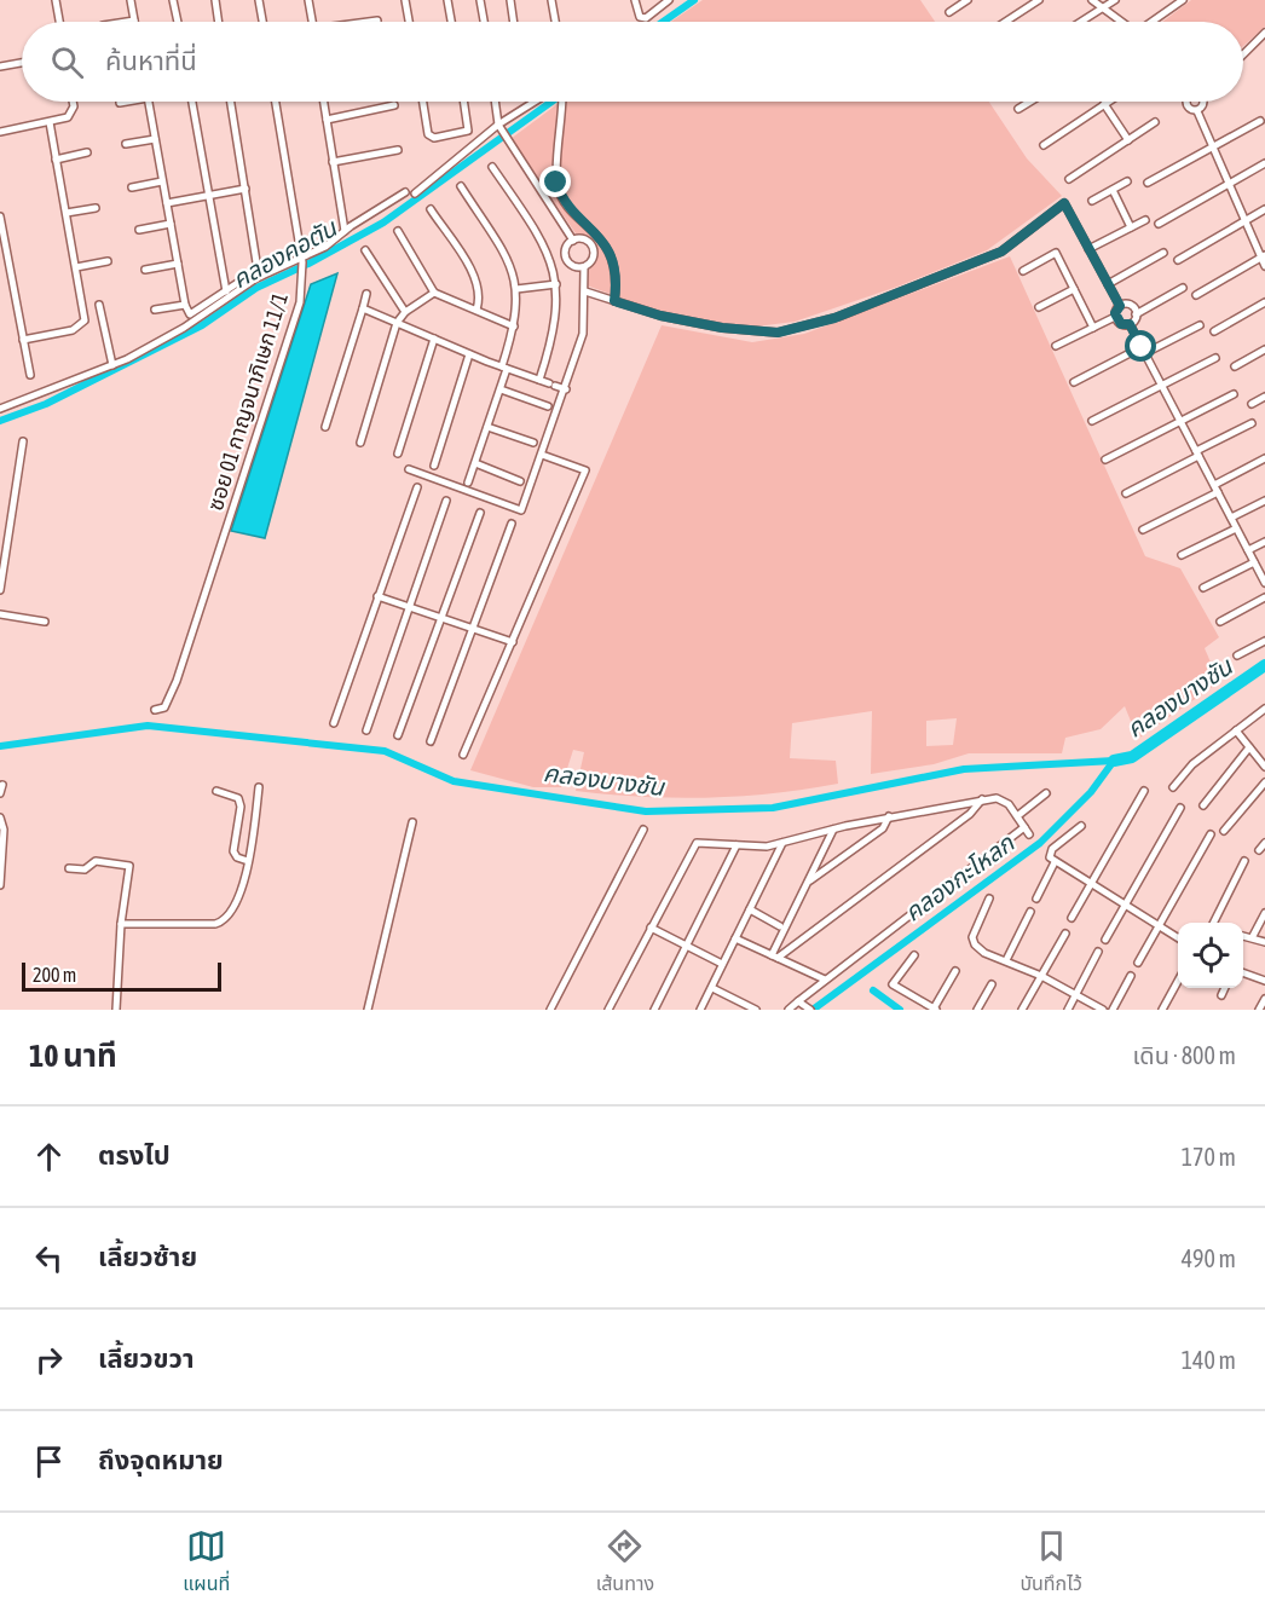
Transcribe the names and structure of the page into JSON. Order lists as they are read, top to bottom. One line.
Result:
{"streets":{"street":["ซอย 01 กาญจนาภิเษก 11/1"]},"water":["คลองคอตัน","คลองบางชัน","คลองกะโหลก"],"scale_bar":"200 m","page":{"search":"ค้นหาที่นี่","scale":"200 m","heading":["10 นาที","เดิน · 800 m"],"list":[["ตรงไป","170 m"],["เลี้ยวซ้าย","490 m"],["เลี้ยวขวา","140 m"],"ถึงจุดหมาย"],"nav":["แผนที่","เส้นทาง","บันทึกไว้"]}}
